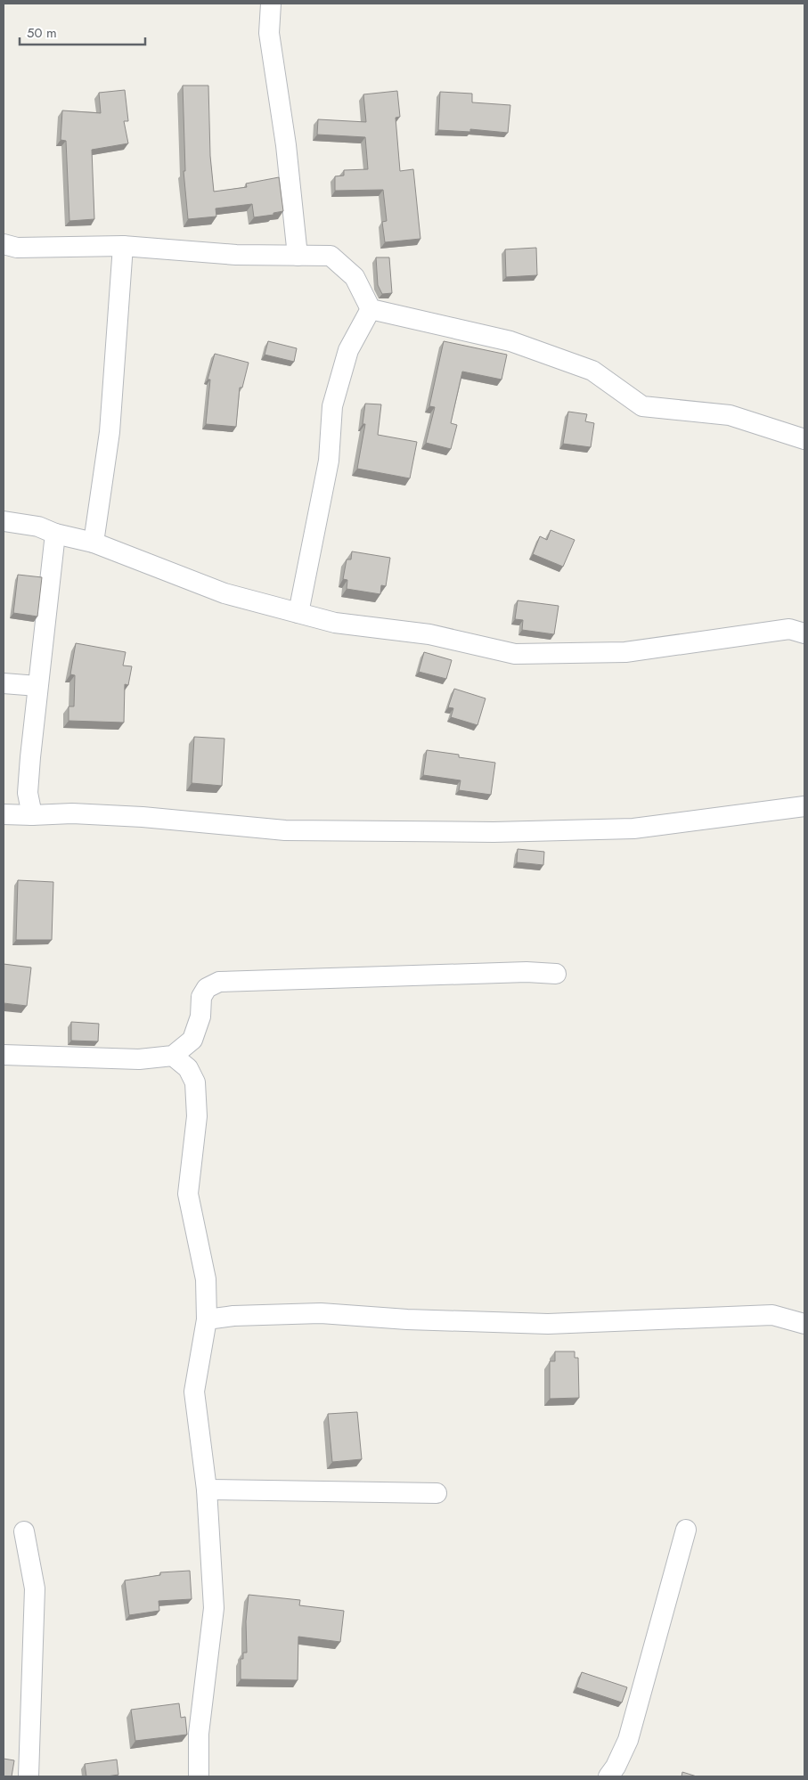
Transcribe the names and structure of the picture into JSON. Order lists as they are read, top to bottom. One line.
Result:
{"scale_bar":"50 m"}
